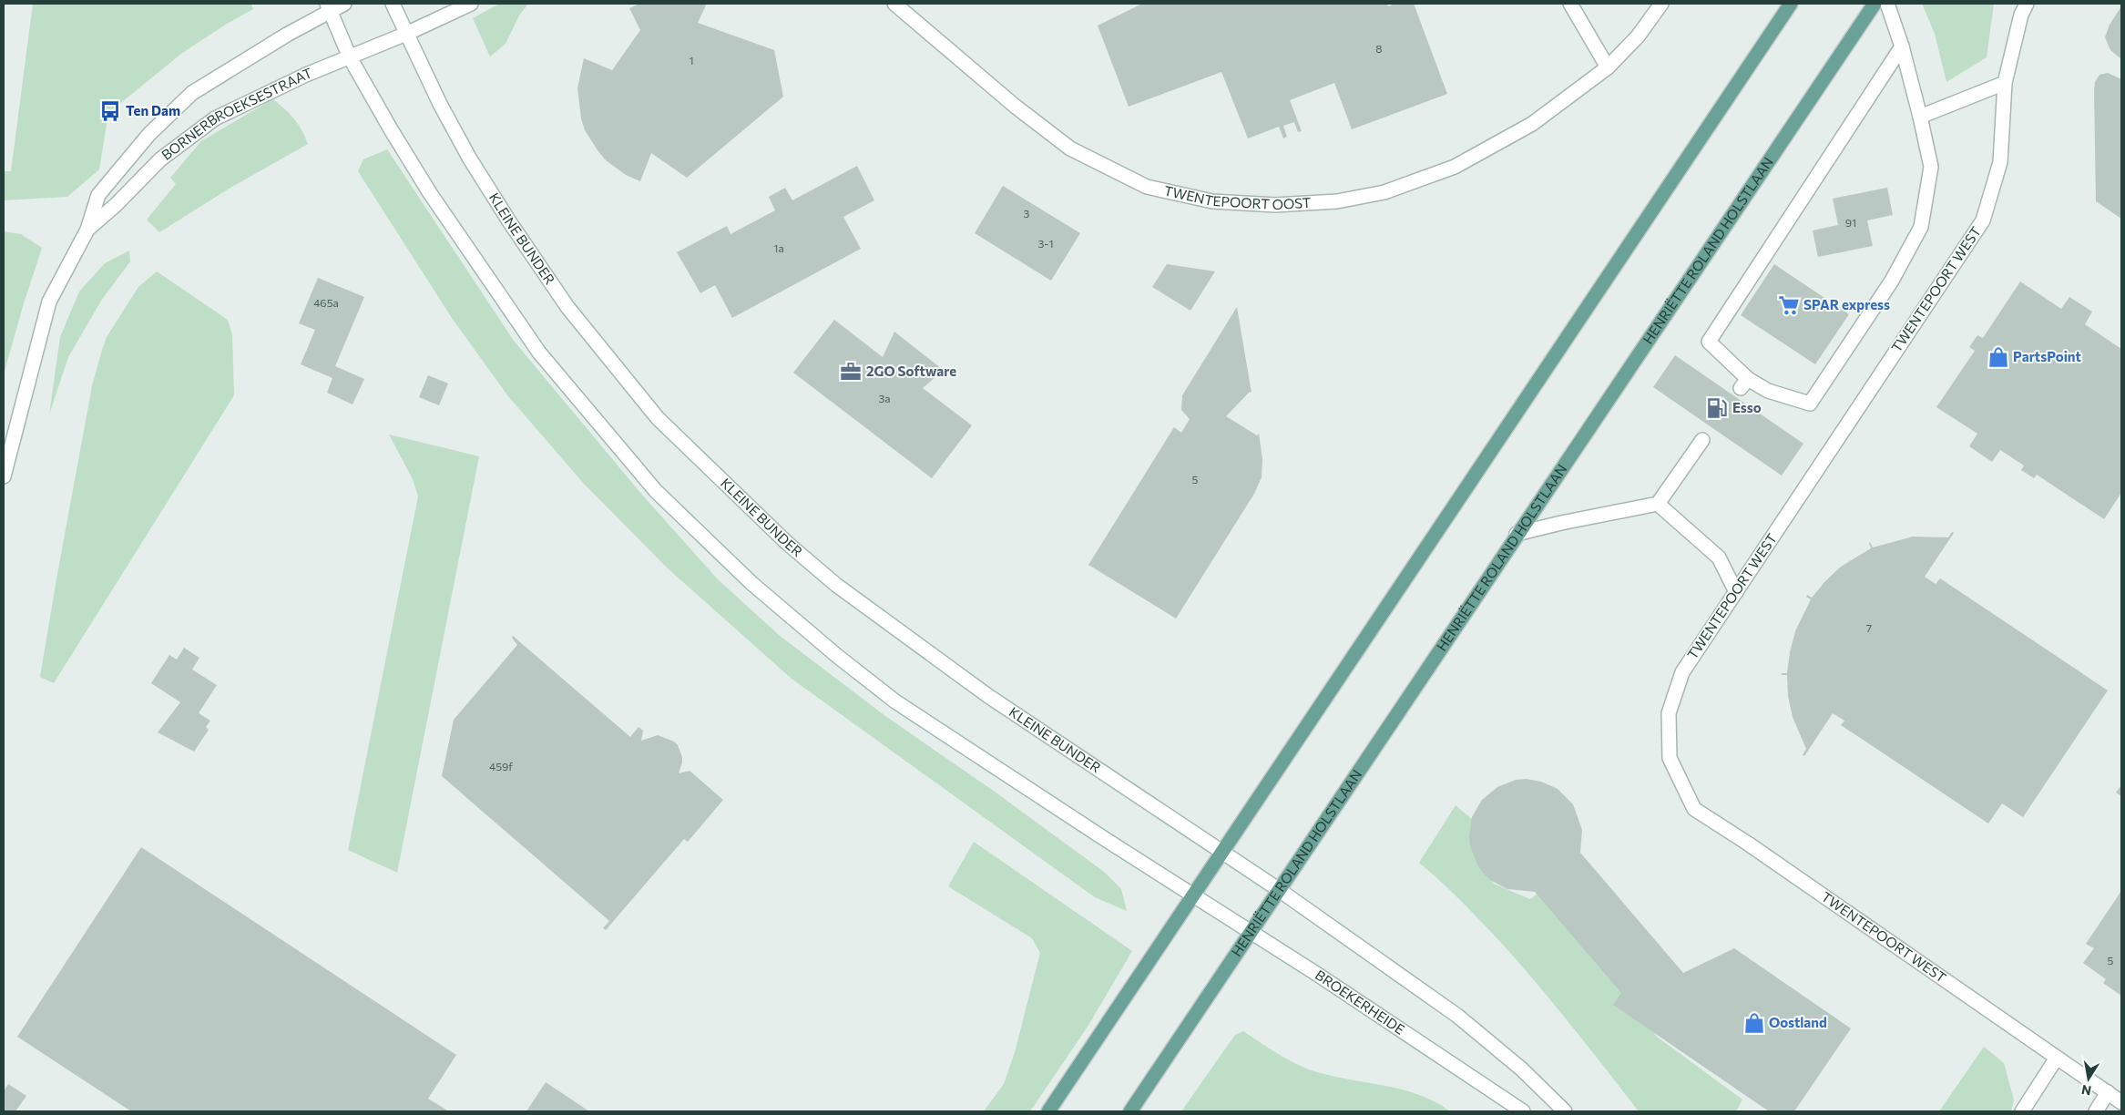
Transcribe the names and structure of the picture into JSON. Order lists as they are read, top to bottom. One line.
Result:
{"streets":{"main road":["HENRIËTTE ROLAND HOLSTLAAN"],"street":["BORNERBROEKSESTRAAT","TWENTEPOORT OOST","KLEINE BUNDER","TWENTEPOORT WEST","BROEKERHEIDE"]},"crossings":[["BORNERBROEKSESTRAAT","KLEINE BUNDER"],["KLEINE BUNDER","HENRIËTTE ROLAND HOLSTLAAN"],["HENRIËTTE ROLAND HOLSTLAAN","BROEKERHEIDE"]],"places":{"bus stop":["Ten Dam"],"supermarket":["SPAR express"],"shop":["PartsPoint","Oostland"],"office":["2GO Software"],"fuel station":["Esso"]},"house_numbers":["8","1","3","91","3-1","1a","465a","3a","5","7","459f","5"],"north":"bottom"}
